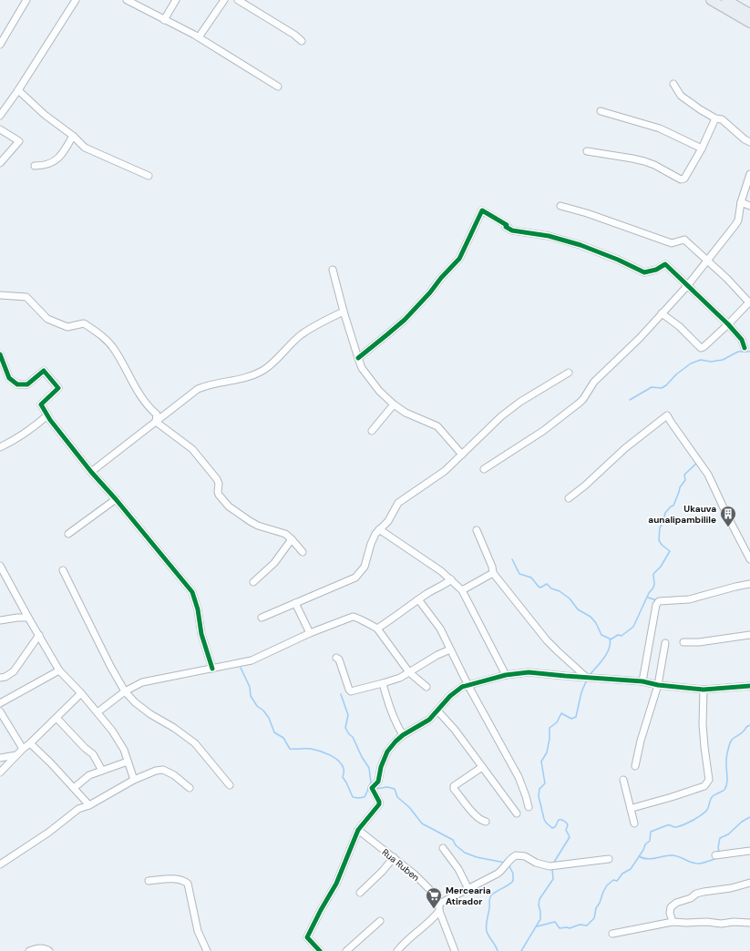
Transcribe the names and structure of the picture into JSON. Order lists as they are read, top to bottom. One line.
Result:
{"streets":{"street":["Rua Ruben"]},"places":{"building":["Ukauva aunalipambilile"],"supermarket":["Mercearia Atirador"]}}
